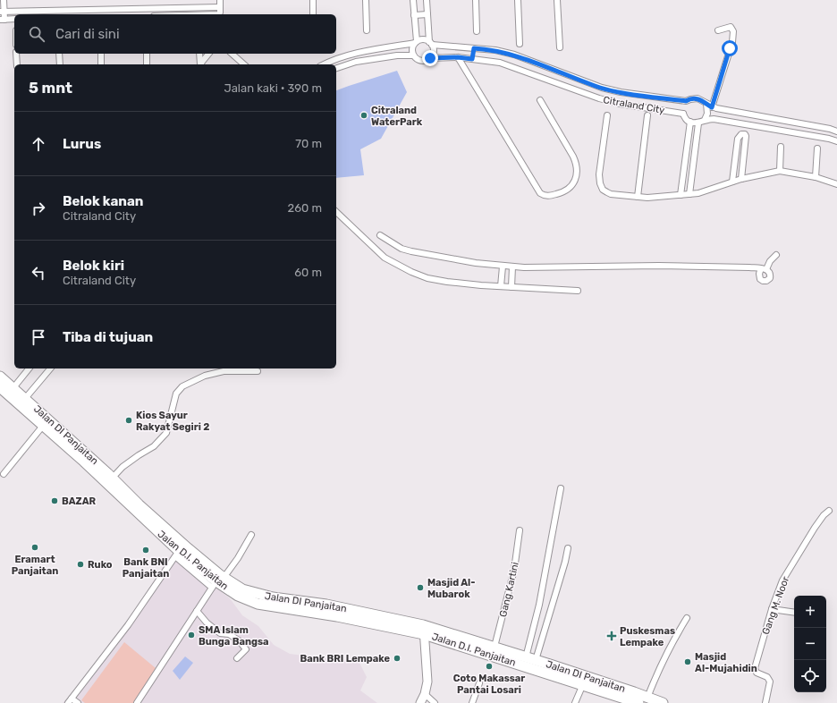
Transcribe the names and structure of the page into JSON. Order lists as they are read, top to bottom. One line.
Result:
{"streets":{"highway":["Jalan DI Panjaitan","Jalan D.I. Panjaitan"],"street":["Citraland City","Gang Kartini","Gang M. Noor"]},"crossings":[["Jalan DI Panjaitan","Jalan D.I. Panjaitan"],["Jalan DI Panjaitan","Gang Kartini"]],"places":{"other":["Citraland WaterPark","Kios Sayur Rakyat Segiri 2","BAZAR","Eramart Panjaitan","Bank BNI Panjaitan","Ruko","Masjid Al- Mubarok","SMA Islam Bunga Bangsa","Bank BRI Lempake","Masjid Al-Mujahidin","Coto Makassar Pantai Losari"],"health":["Puskesmas Lempake"]},"page":{"search":"Cari di sini","heading":["5 mnt","Jalan kaki · 390 m"],"list":[["Lurus","70 m"],["Belok kanan","Citraland City","260 m"],["Belok kiri","Citraland City","60 m"],"Tiba di tujuan"],"map_buttons":["+","−"]}}
